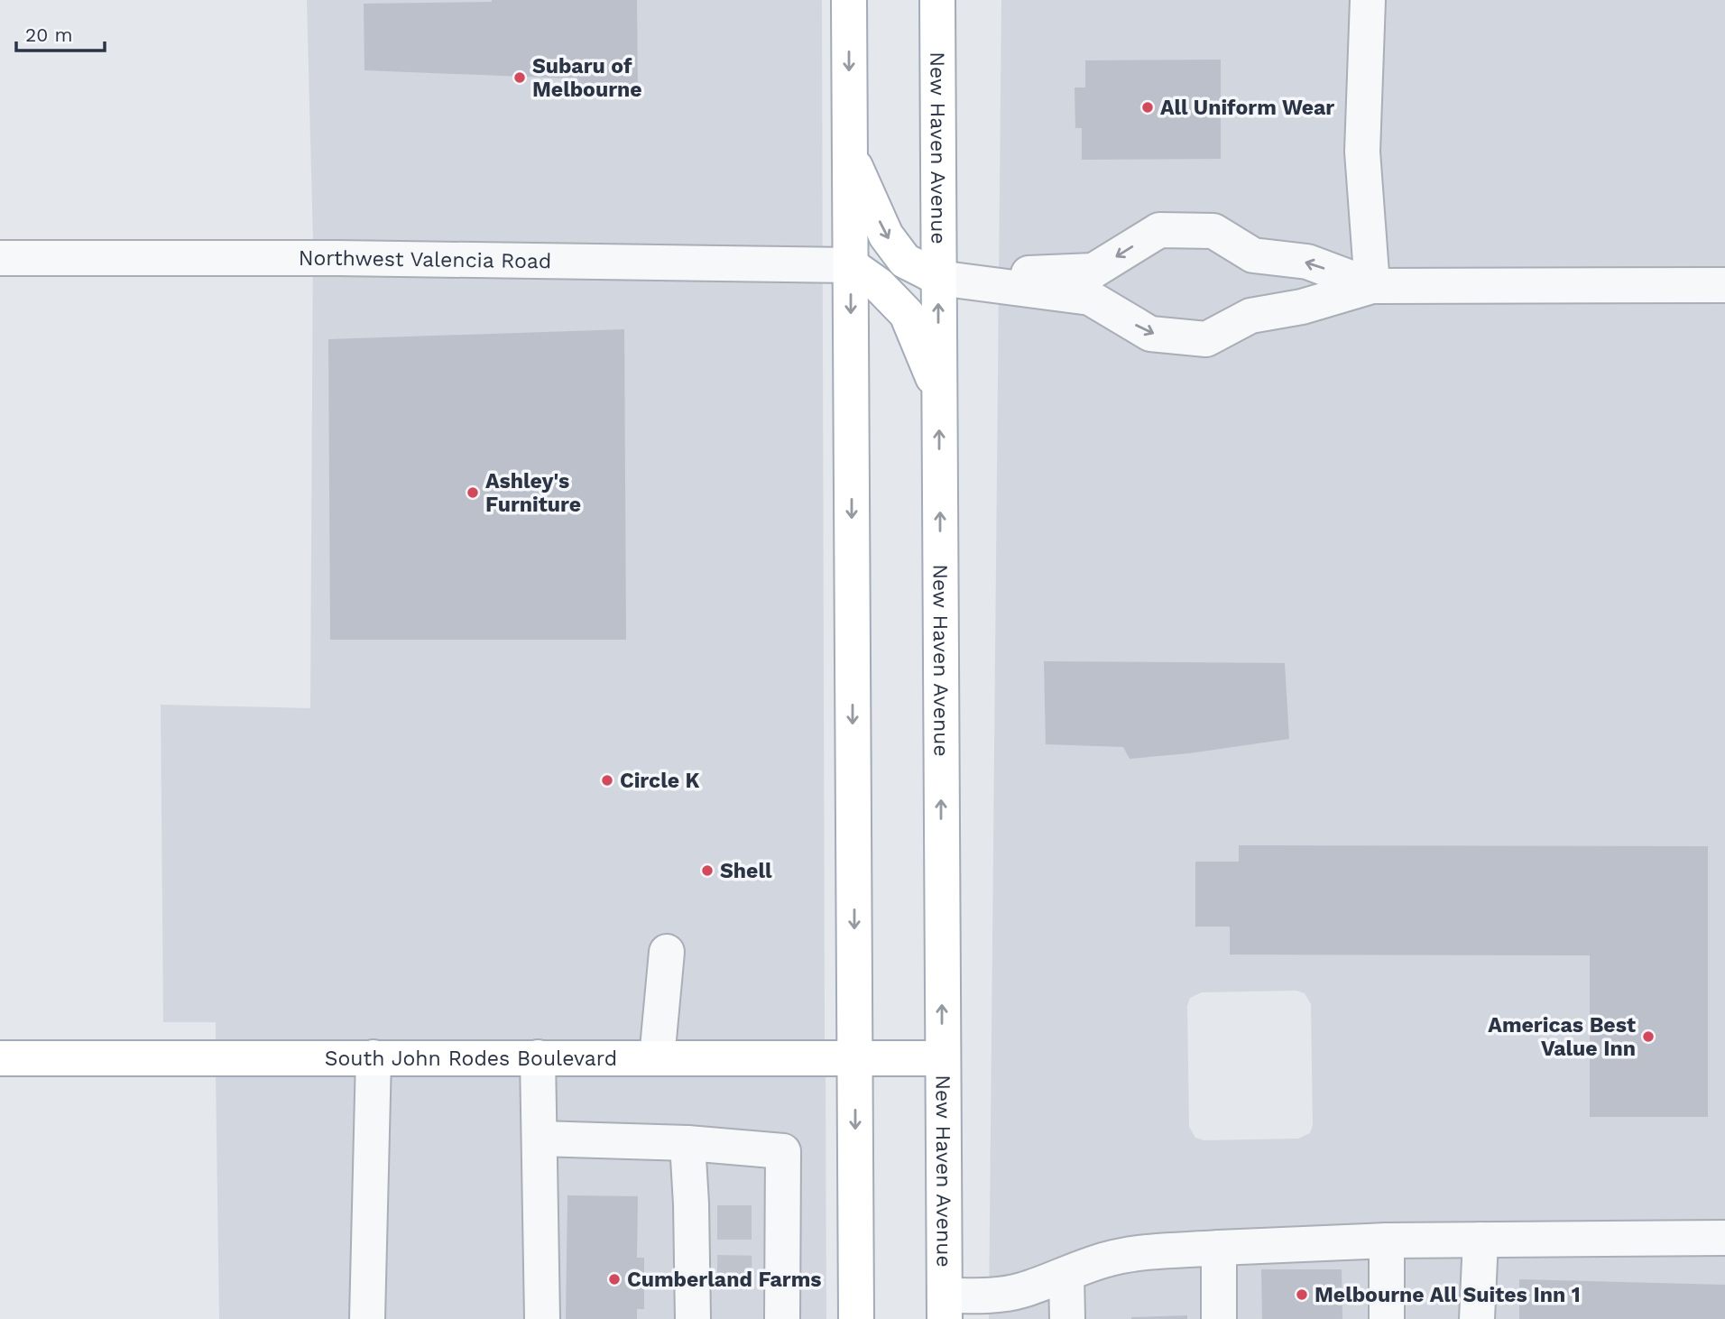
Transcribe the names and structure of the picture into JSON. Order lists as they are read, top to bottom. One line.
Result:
{"streets":{"main road":["New Haven Avenue","South John Rodes Boulevard"],"street":["Northwest Valencia Road"]},"crossings":[["New Haven Avenue","South John Rodes Boulevard"]],"places":["Subaru of Melbourne","All Uniform Wear","Ashley's Furniture","Circle K","Shell","Americas Best Value Inn","Cumberland Farms","Melbourne All Suites Inn 1"],"scale_bar":"20 m"}
